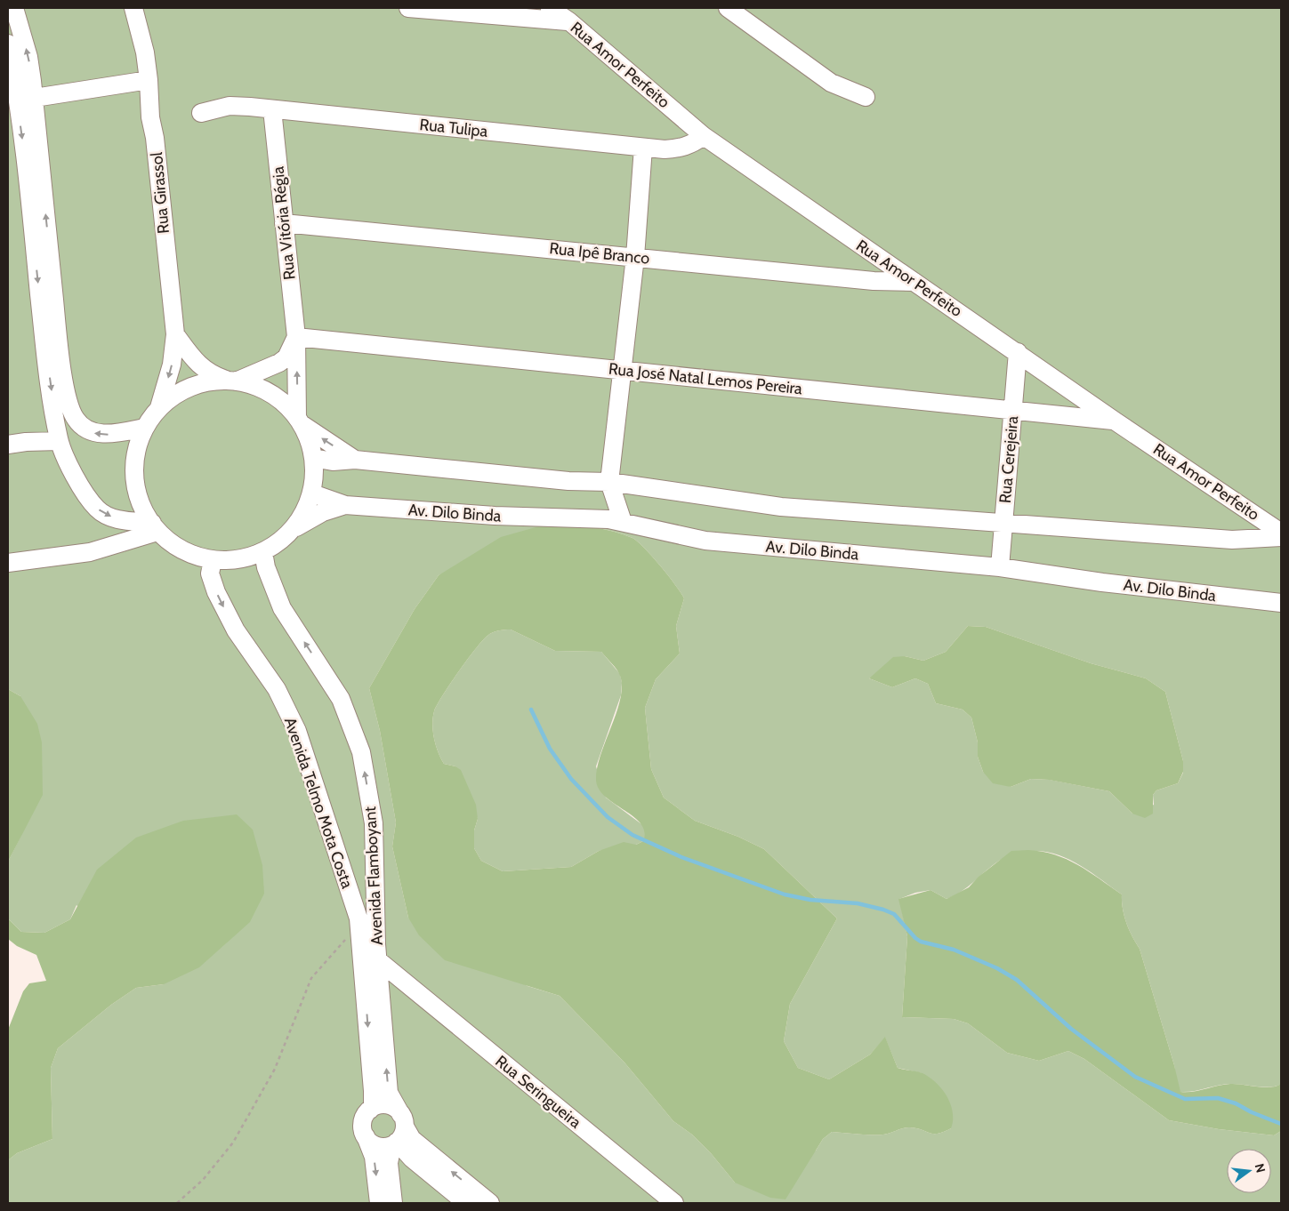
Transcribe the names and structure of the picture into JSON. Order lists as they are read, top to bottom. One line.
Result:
{"streets":{"street":["Rua Amor Perfeito","Rua Tulipa","Rua Girassol","Rua Vitória Régia","Rua Ipê Branco","Rua José Natal Lemos Pereira","Rua Cerejeira","Av. Dilo Binda","Avenida Telmo Mota Costa","Avenida Flamboyant","Rua Seringueira"]},"crossings":[["Rua Amor Perfeito","Rua Tulipa"],["Rua Amor Perfeito","Rua Ipê Branco"],["Rua Amor Perfeito","Rua José Natal Lemos Pereira"],["Rua Amor Perfeito","Rua Cerejeira"],["Rua Tulipa","Rua Vitória Régia"],["Rua Vitória Régia","Rua Ipê Branco"],["Rua Vitória Régia","Rua José Natal Lemos Pereira"],["Rua José Natal Lemos Pereira","Rua Cerejeira"],["Rua Cerejeira","Av. Dilo Binda"],["Avenida Telmo Mota Costa","Avenida Flamboyant"],["Avenida Flamboyant","Rua Seringueira"]],"one_way":["Avenida Telmo Mota Costa"],"north":"right"}
